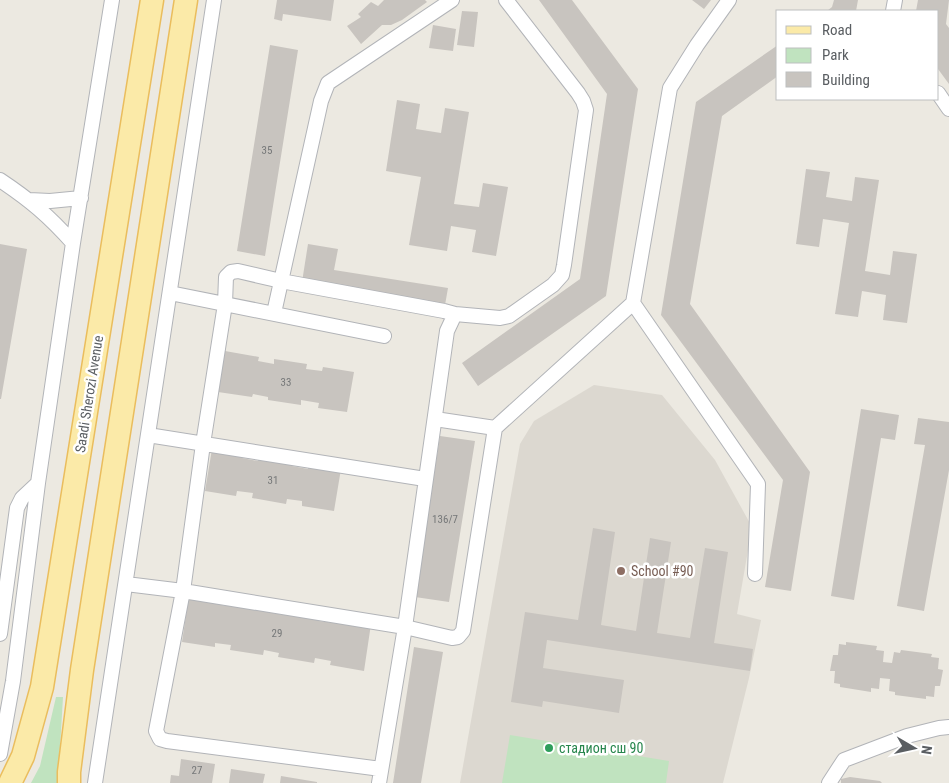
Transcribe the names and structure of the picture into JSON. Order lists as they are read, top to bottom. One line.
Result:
{"streets":{"main road":["Saadi Sherozi Avenue"]},"places":["School #90","стадион сш 90"],"house_numbers":["35","33","31","136/7","29","27"],"legend":["Road","Park","Building"],"north":"right"}
